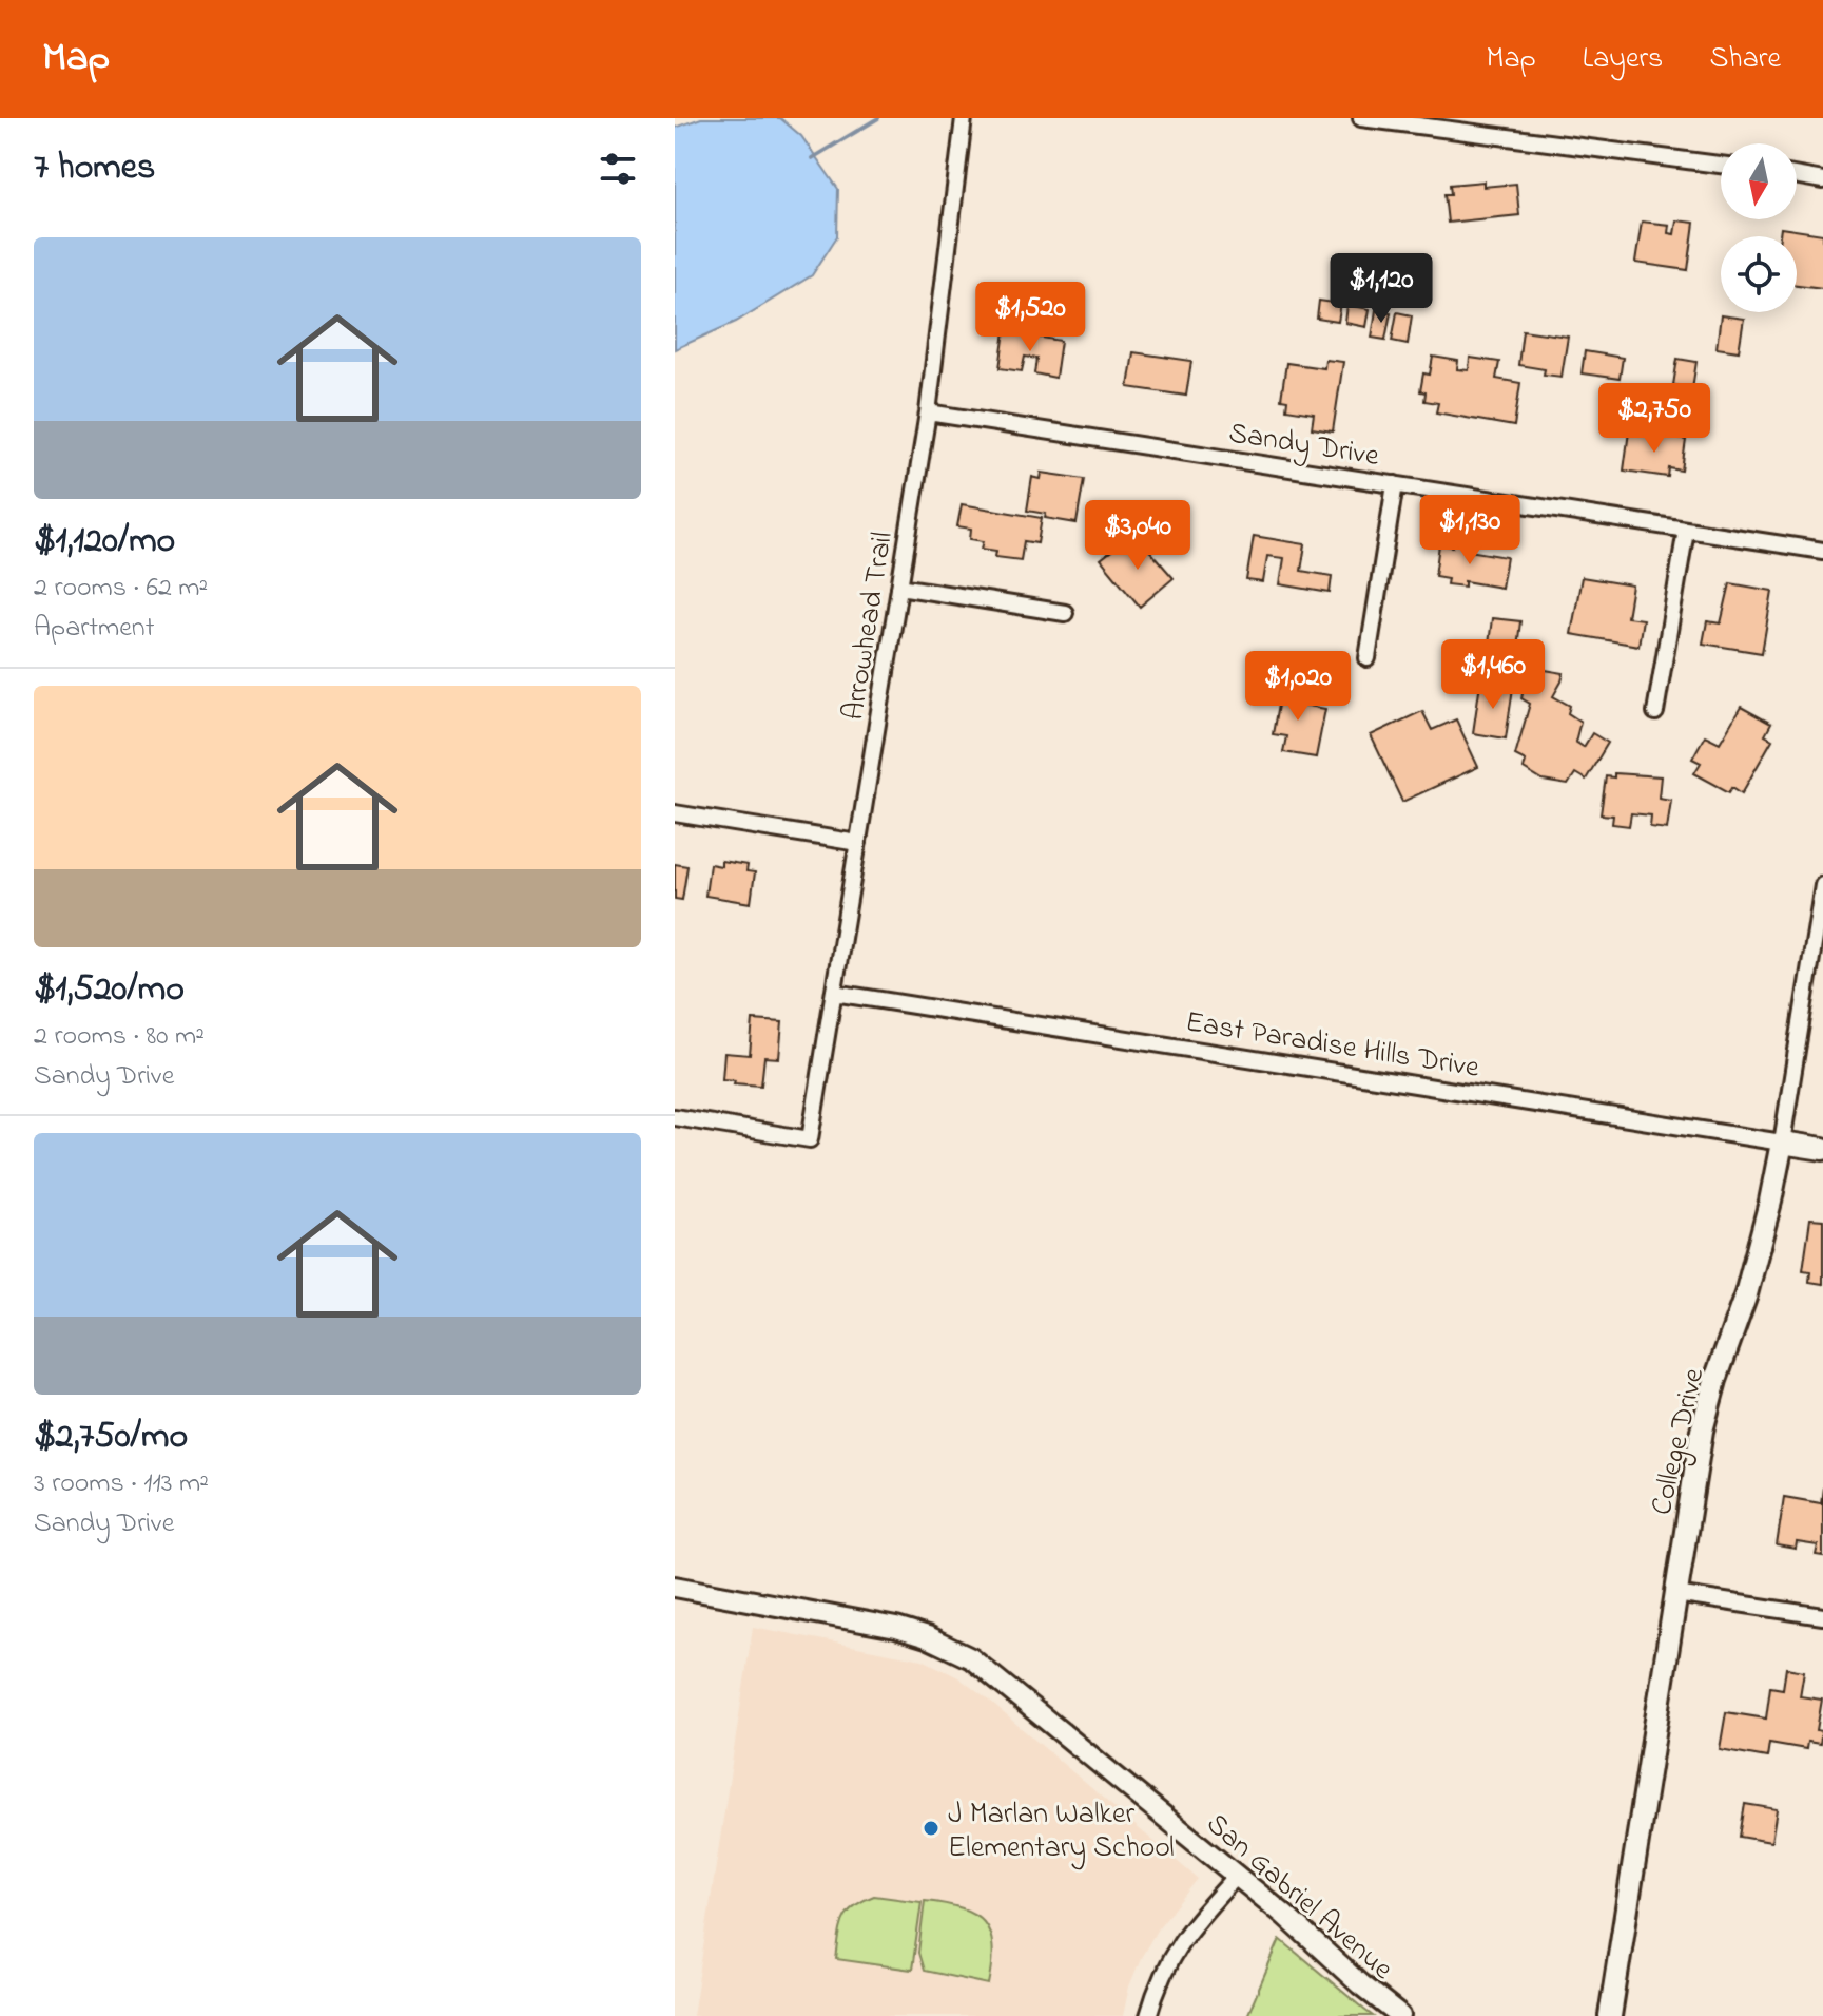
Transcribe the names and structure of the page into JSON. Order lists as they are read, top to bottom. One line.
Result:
{"streets":{"main road":["East Paradise Hills Drive","College Drive"],"street":["Sandy Drive","Arrowhead Trail","San Gabriel Avenue"]},"crossings":[["Sandy Drive","Arrowhead Trail"],["Arrowhead Trail","East Paradise Hills Drive"],["East Paradise Hills Drive","College Drive"]],"places":["J Marlan Walker Elementary School"],"north":"bottom","page":{"header":"Map","nav":["Map","Layers","Share"],"heading":"7 homes","list":[{"name":"$1,120/mo","note":"2 rooms · 62 m² · Apartment"},{"name":"$1,520/mo","note":"2 rooms · 80 m² · Sandy Drive"},{"name":"$2,750/mo","note":"3 rooms · 113 m² · Sandy Drive"}],"price":["$1,120","$1,520","$2,750","$1,130","$3,040","$1,460","$1,020"]}}
